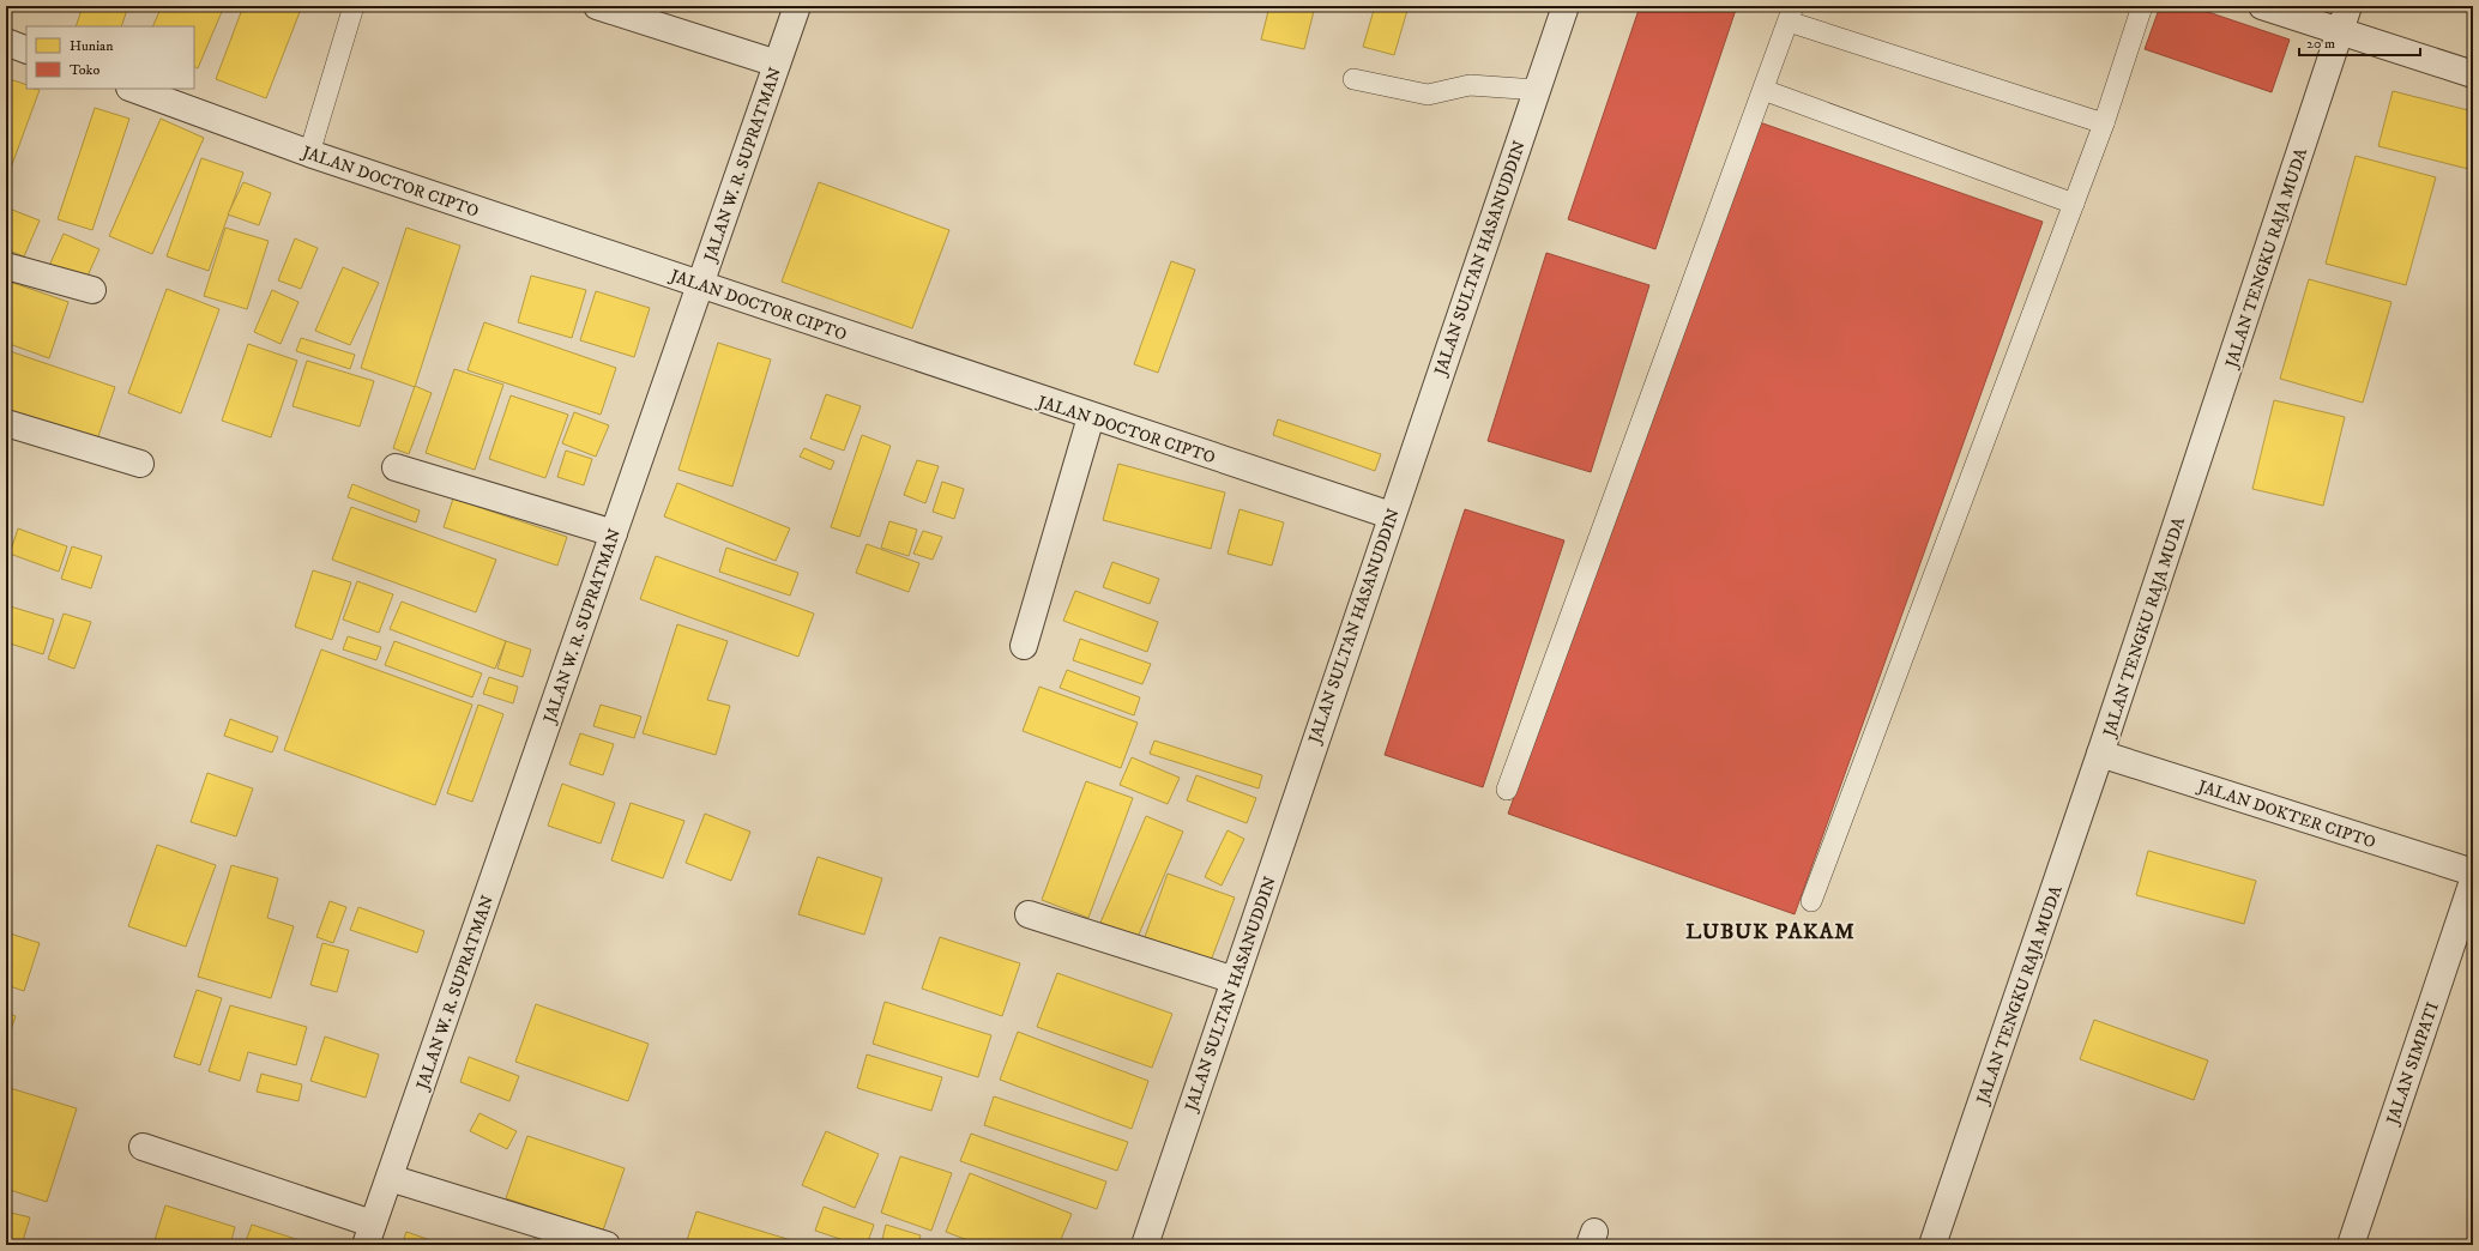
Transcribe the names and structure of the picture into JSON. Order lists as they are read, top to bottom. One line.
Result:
{"streets":{"street":["JALAN W. R. SUPRATMAN","JALAN DOCTOR CIPTO","JALAN SULTAN HASANUDDIN","JALAN TENGKU RAJA MUDA","JALAN DOKTER CIPTO","JALAN SIMPATI"]},"crossings":[["JALAN W. R. SUPRATMAN","JALAN DOCTOR CIPTO"],["JALAN DOCTOR CIPTO","JALAN SULTAN HASANUDDIN"],["JALAN TENGKU RAJA MUDA","JALAN DOKTER CIPTO"]],"districts":["LUBUK PAKAM"],"legend":["Hunian","Toko"],"scale_bar":"20 m"}
